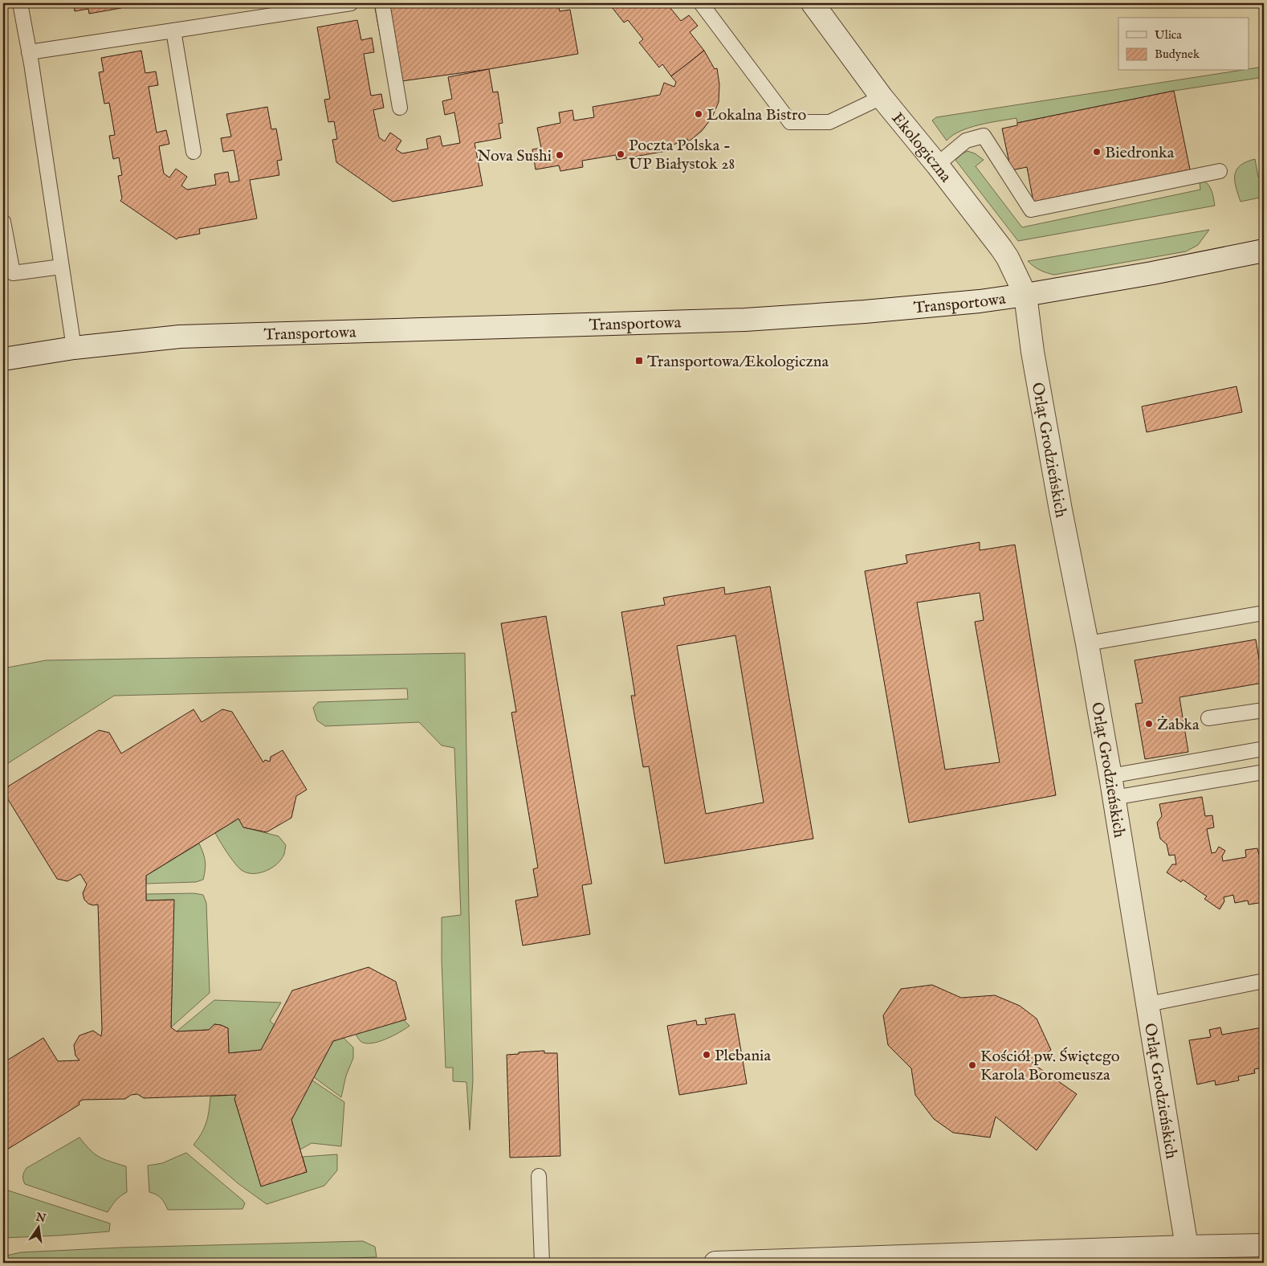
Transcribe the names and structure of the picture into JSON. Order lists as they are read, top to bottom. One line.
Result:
{"streets":{"street":["Ekologiczna","Transportowa","Orląt Grodzieńskich"]},"crossings":[["Ekologiczna","Transportowa"],["Ekologiczna","Orląt Grodzieńskich"],["Transportowa","Orląt Grodzieńskich"]],"places":{"other":["Lokalna Bistro","Biedronka","Poczta Polska - UP Białystok 28","Nova Sushi","Żabka","Plebania","Kościół pw. Świętego Karola Boromeusza"],"transit":["Transportowa/Ekologiczna"]},"legend":["Ulica","Budynek"],"north":"top"}
